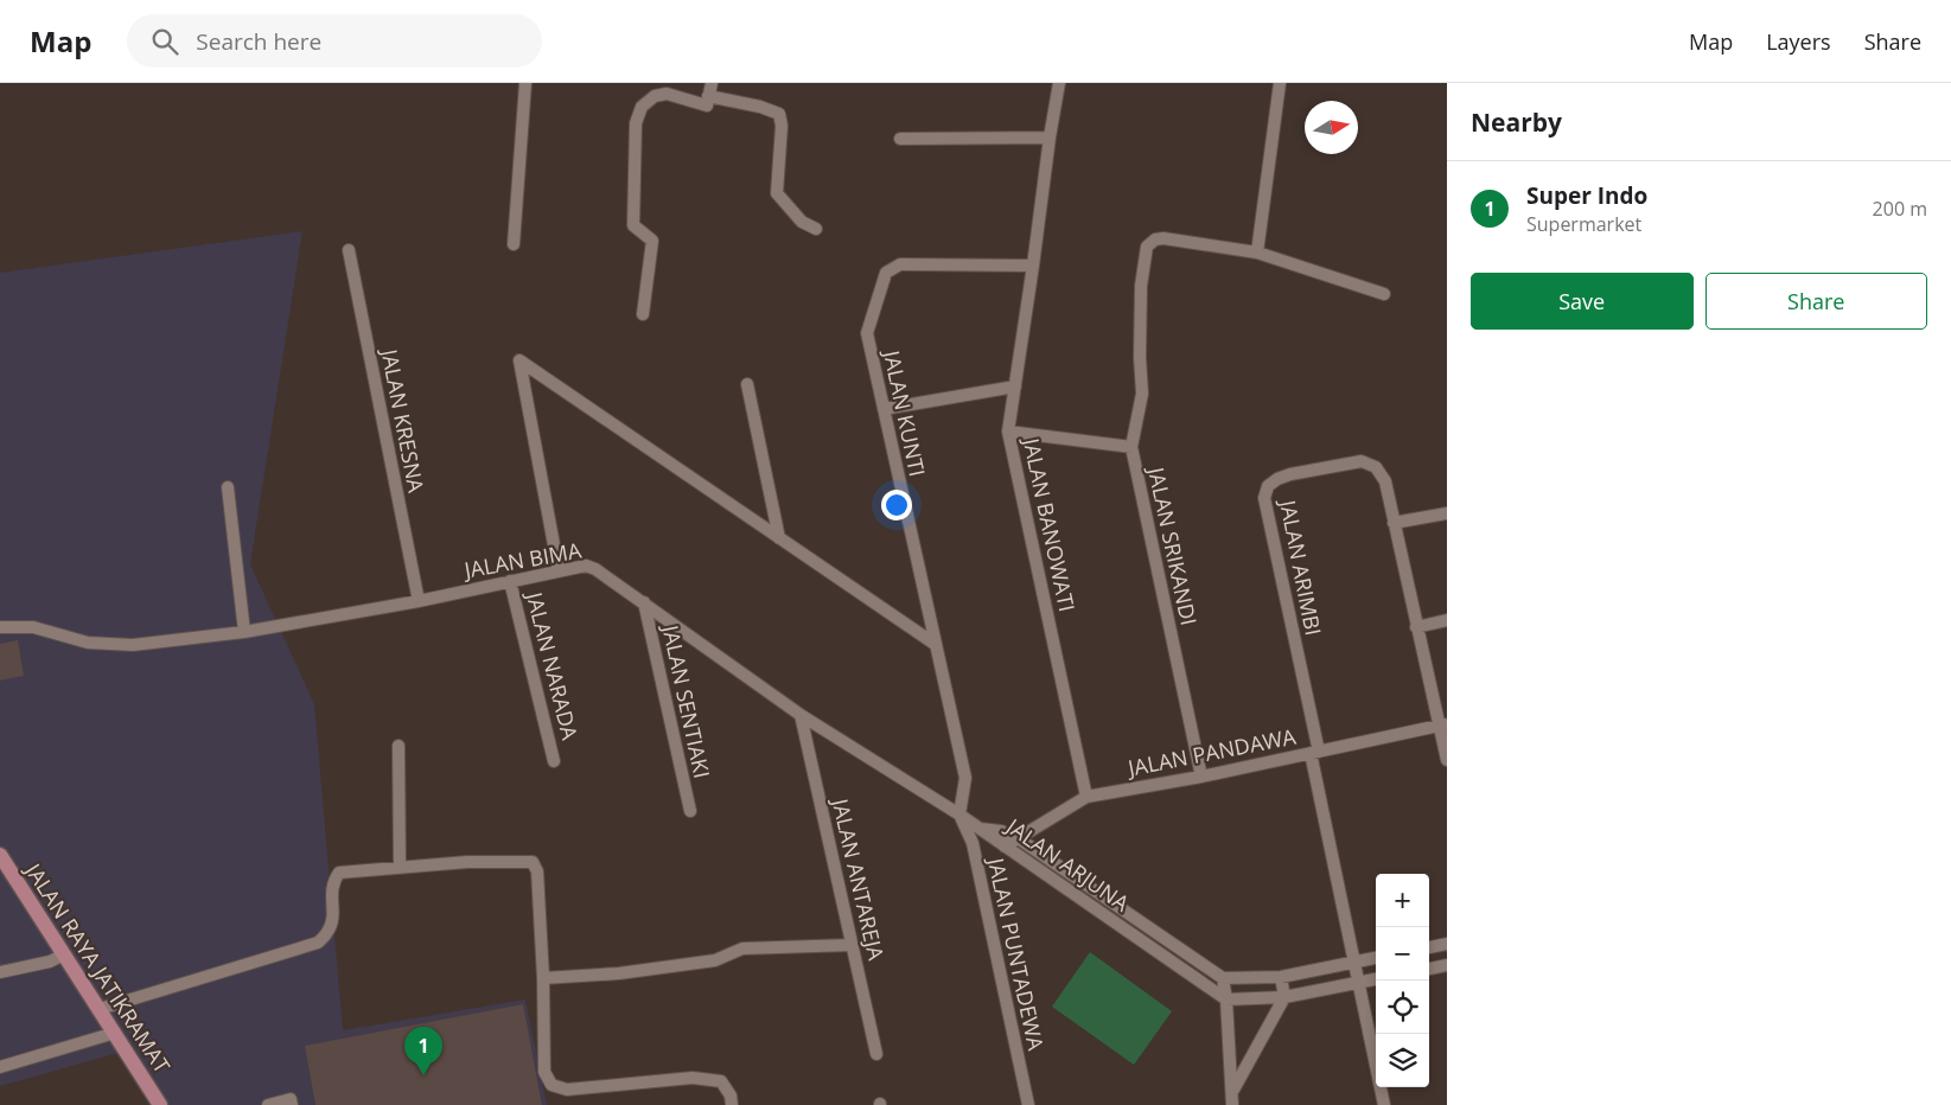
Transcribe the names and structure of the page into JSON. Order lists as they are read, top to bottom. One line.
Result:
{"streets":{"main road":["JALAN RAYA JATIKRAMAT"],"street":["JALAN KUNTI","JALAN KRESNA","JALAN BANOWATI","JALAN SRIKANDI","JALAN BIMA","JALAN ARIMBI","JALAN NARADA","JALAN SENTIAKI","JALAN PANDAWA","JALAN ARJUNA","JALAN ANTAREJA","JALAN PUNTADEWA"]},"crossings":[["JALAN KUNTI","JALAN BANOWATI"],["JALAN KUNTI","JALAN BIMA"],["JALAN KUNTI","JALAN PUNTADEWA"],["JALAN KRESNA","JALAN BIMA"],["JALAN BANOWATI","JALAN SRIKANDI"],["JALAN BANOWATI","JALAN PANDAWA"],["JALAN SRIKANDI","JALAN PANDAWA"],["JALAN BIMA","JALAN NARADA"],["JALAN BIMA","JALAN SENTIAKI"],["JALAN BIMA","JALAN ARJUNA"],["JALAN BIMA","JALAN ANTAREJA"],["JALAN BIMA","JALAN PUNTADEWA"],["JALAN ARIMBI","JALAN PANDAWA"],["JALAN PANDAWA","JALAN ARJUNA"]],"north":"right","page":{"header":"Map","search":"Search here","nav":["Map","Layers","Share"],"heading":"Nearby","list":[{"mark":"1","name":"Super Indo","note":"Supermarket","value":"200 m"}],"buttons":["Save","Share"],"map_buttons":["+","−"],"pins":"1"}}
